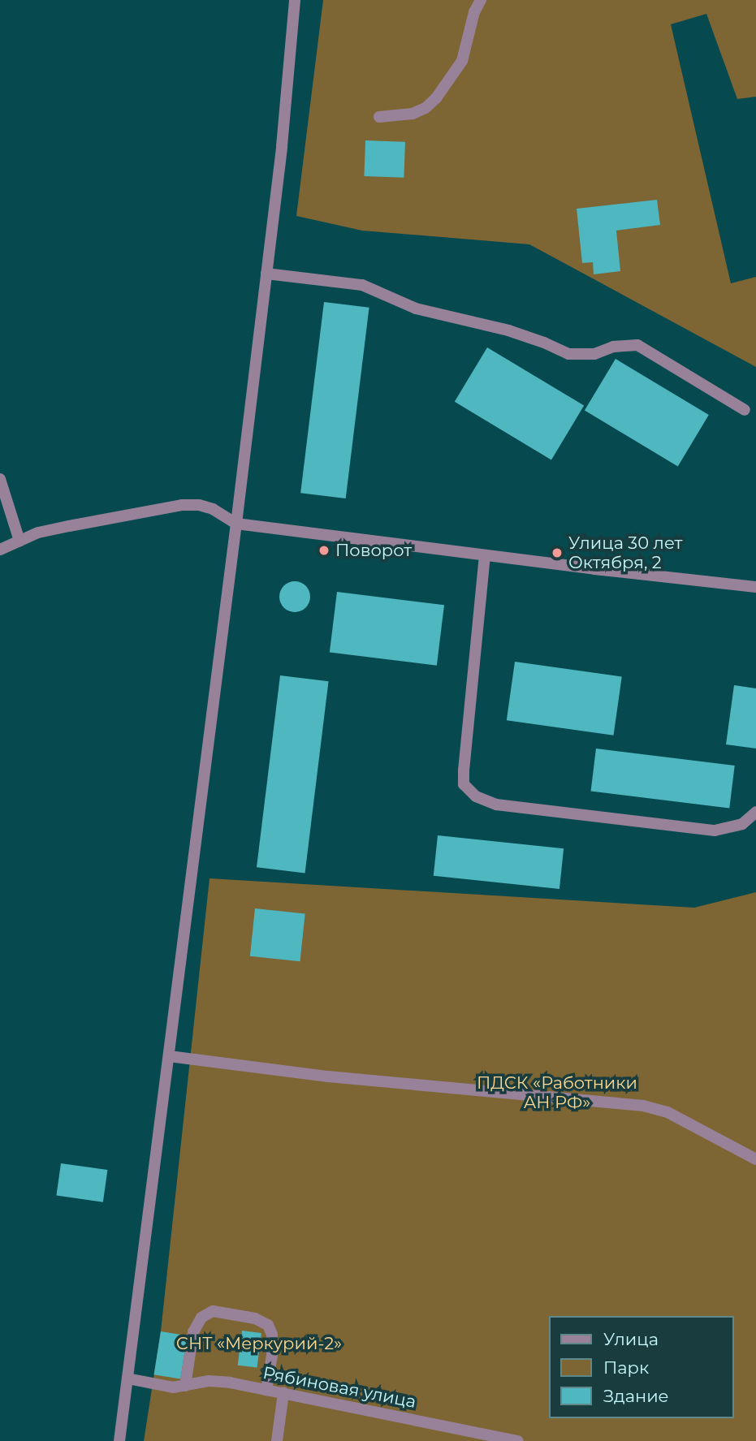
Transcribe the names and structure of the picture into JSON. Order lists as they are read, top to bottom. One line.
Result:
{"streets":{"street":["Рябиновая улица"]},"parks":["ПДСК «Работники АН РФ»","СНТ «Меркурий-2»"],"places":["Поворот","Улица 30 лет Октября, 2"],"legend":["Улица","Парк","Здание"]}
